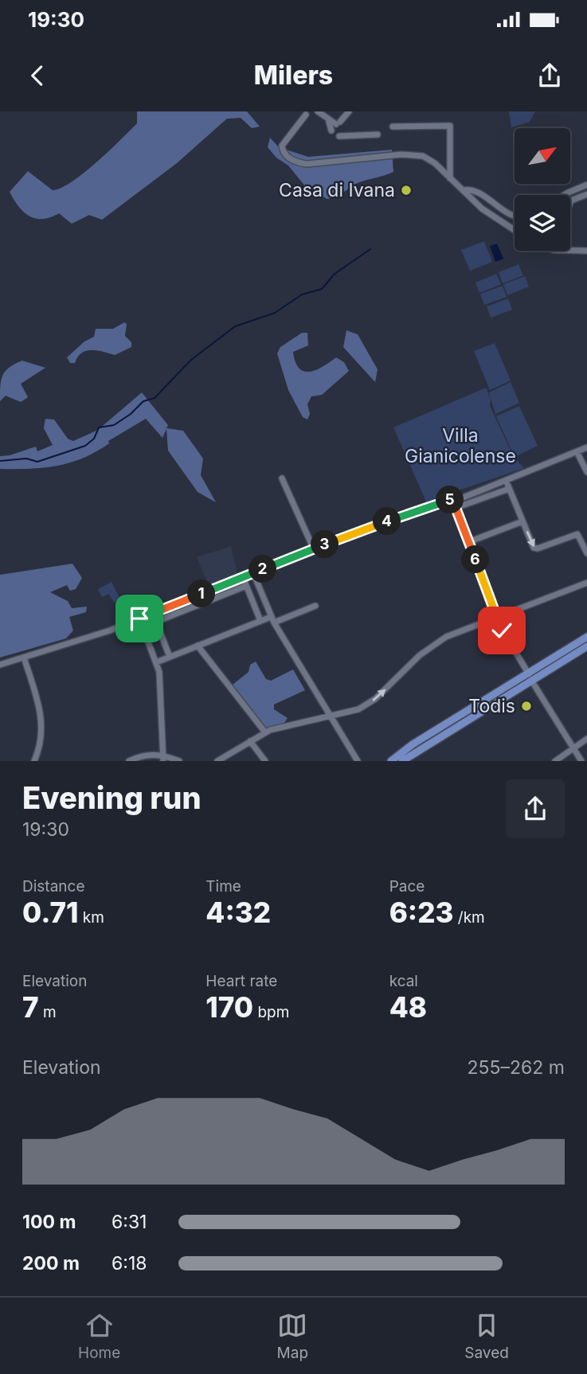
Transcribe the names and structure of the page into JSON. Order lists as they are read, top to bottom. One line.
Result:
{"parks":["Villa Gianicolense"],"places":["Casa di Ivana","Todis"],"north":"top right","page":{"status":"19:30","header":"Milers","pins":["5","4","3","6","2","1"],"heading":["Evening run","19:30"],"stats":[["Distance","0.71 km"],["Time","4:32"],["Pace","6:23 /km"],["Elevation","7 m"],["Heart rate","170 bpm"],["kcal","48"]],"chart":["Elevation","255–262 m"],"list":[{"name":"100 m","note":"6:31"},{"name":"200 m","note":"6:18"}],"tabs":["Home","Map","Saved"]}}
